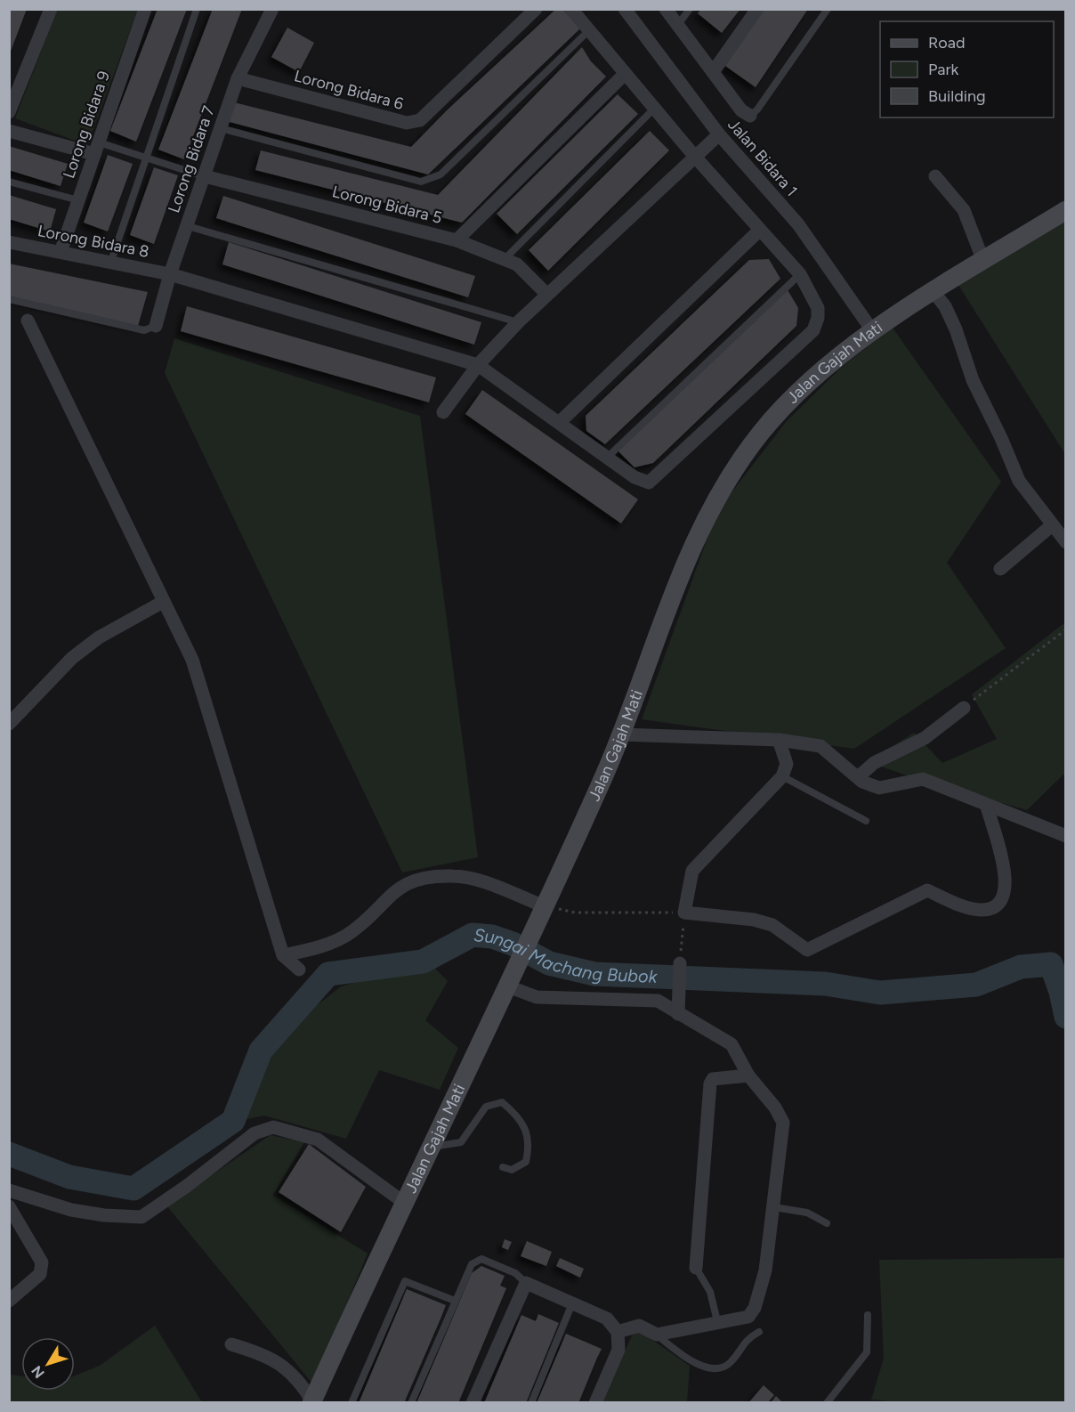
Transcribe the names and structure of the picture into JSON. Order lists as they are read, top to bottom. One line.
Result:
{"streets":{"main road":["Jalan Gajah Mati"],"street":["Lorong Bidara 6","Lorong Bidara 9","Jalan Bidara 1","Lorong Bidara 7","Lorong Bidara 5","Lorong Bidara 8"]},"crossings":[["Lorong Bidara 6","Lorong Bidara 7"],["Lorong Bidara 9","Lorong Bidara 8"],["Jalan Bidara 1","Jalan Gajah Mati"],["Lorong Bidara 7","Lorong Bidara 5"],["Lorong Bidara 7","Lorong Bidara 8"]],"water":["Sungai Machang Bubok"],"legend":["Road","Park","Building"],"north":"bottom left"}
